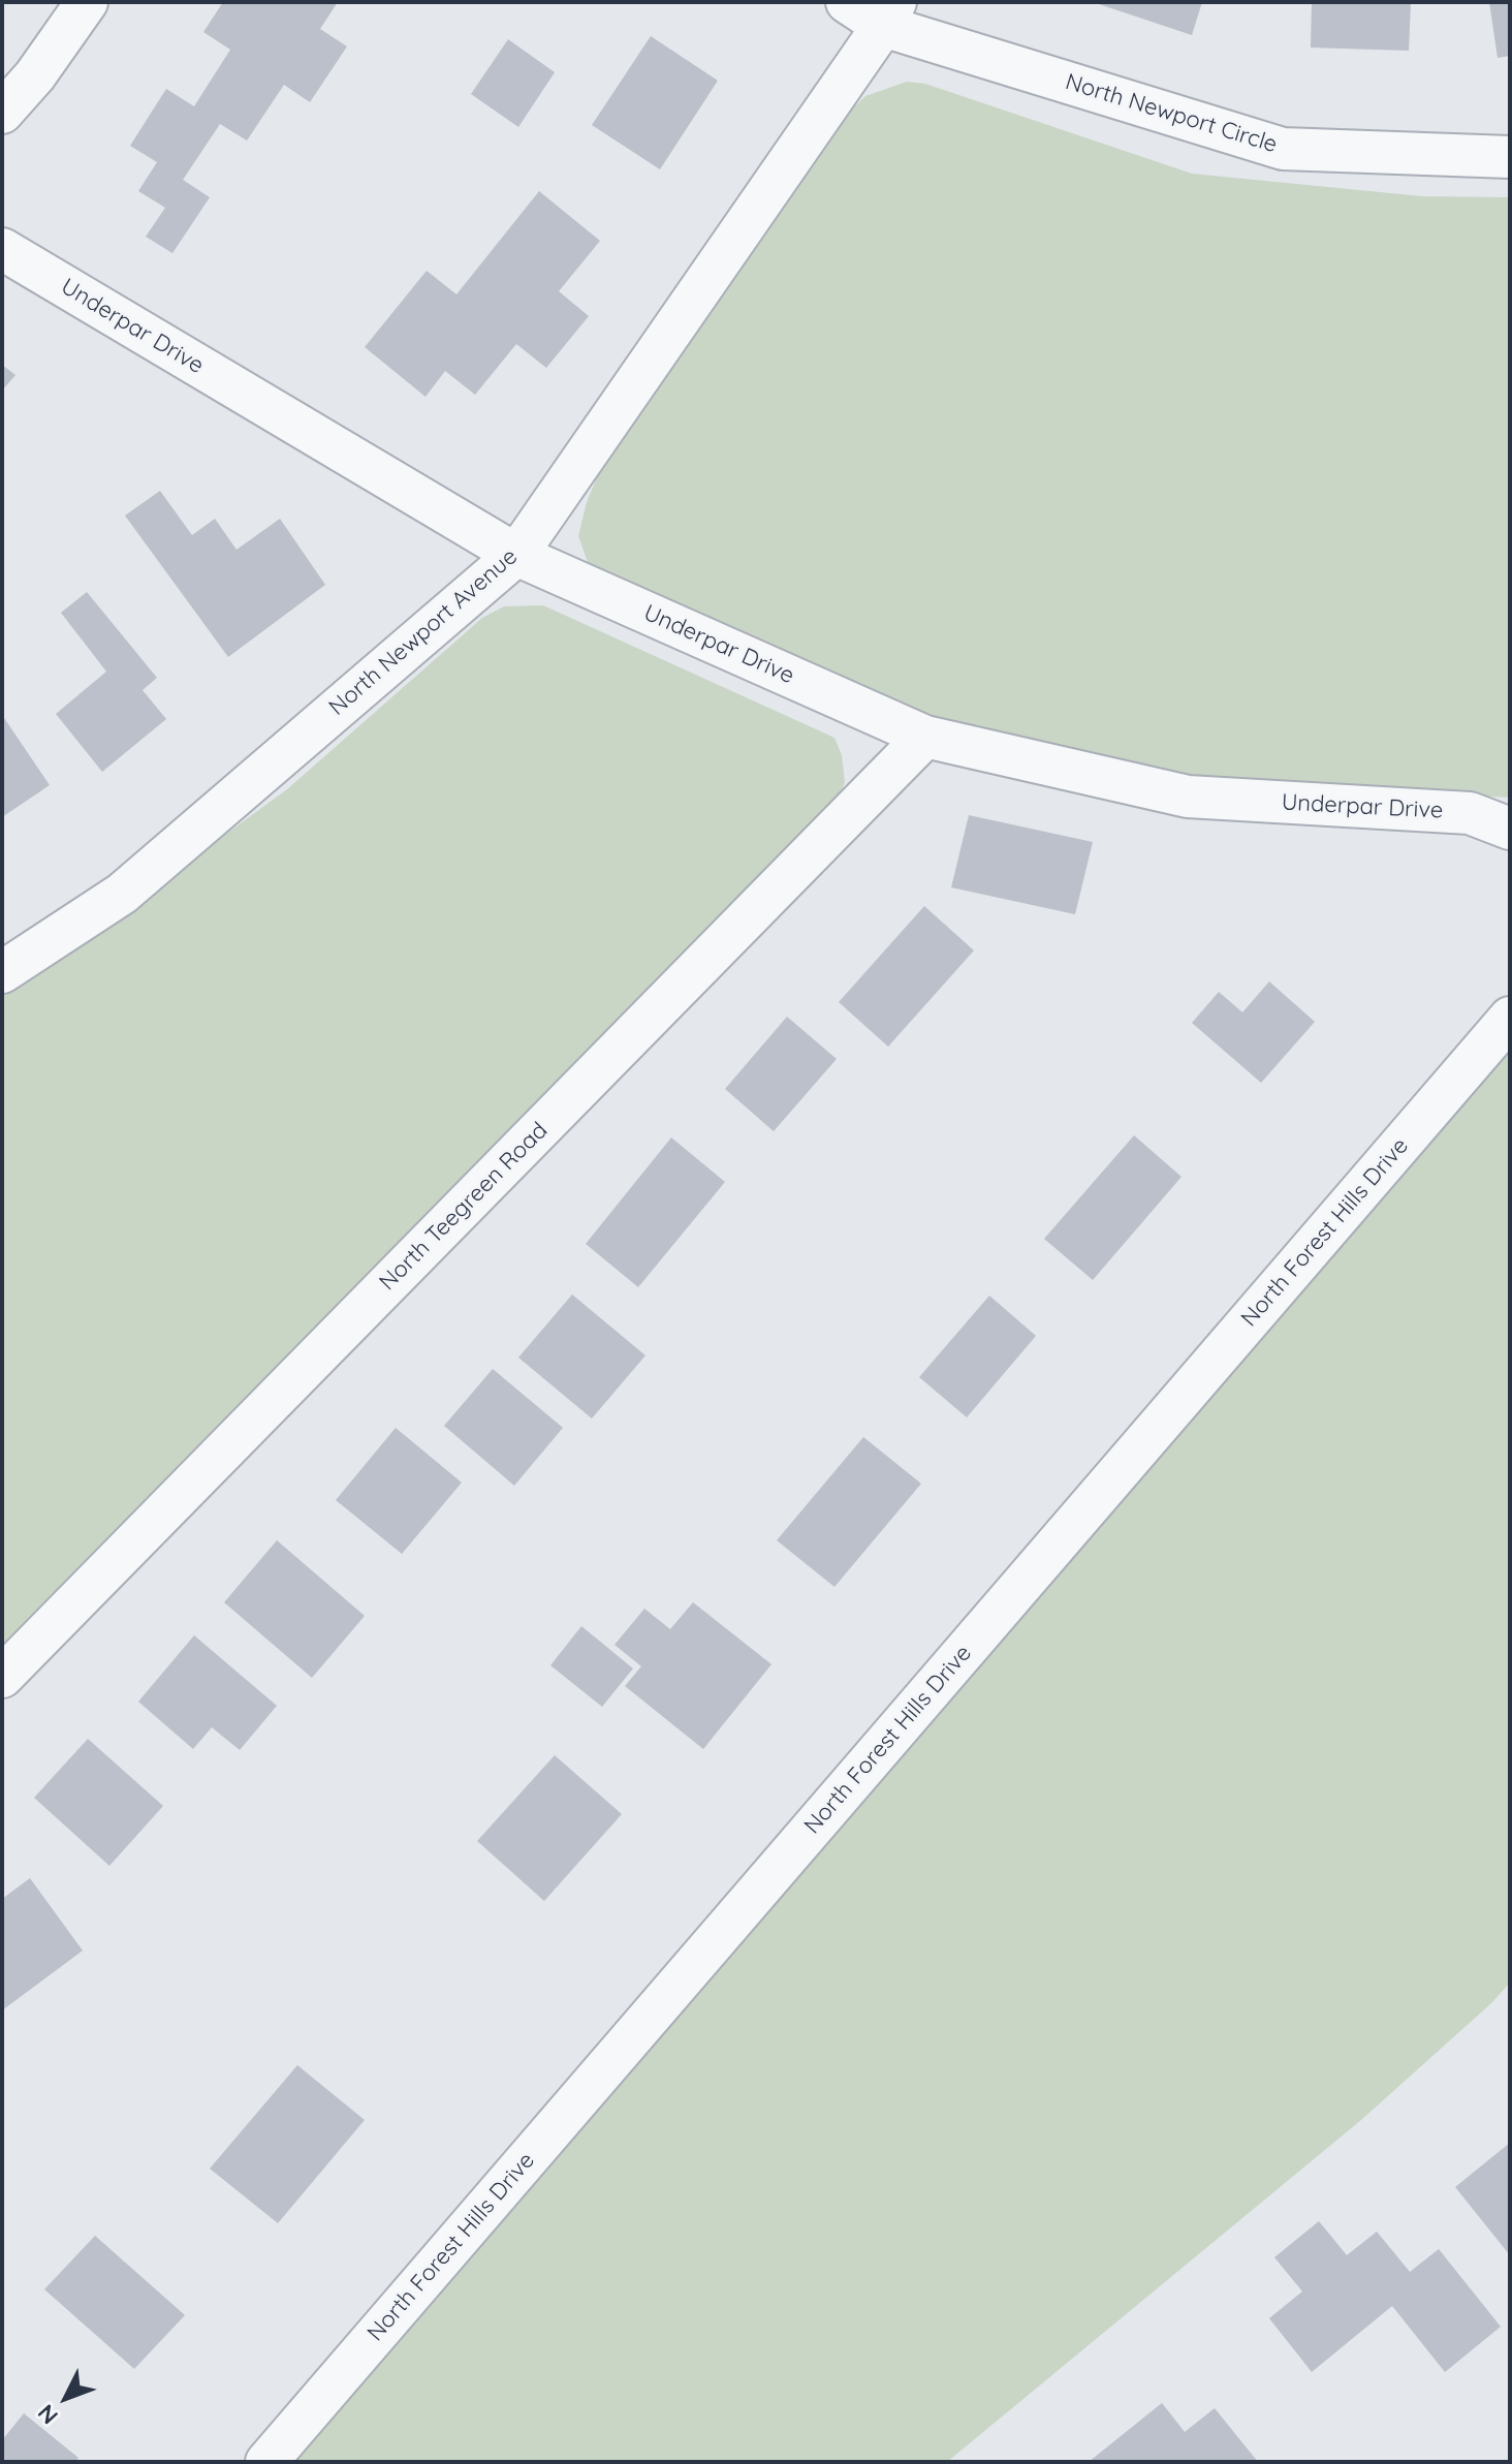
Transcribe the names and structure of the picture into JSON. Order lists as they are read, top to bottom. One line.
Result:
{"streets":{"street":["North Newport Circle","Underpar Drive","North Newport Avenue","North Teegreen Road","North Forest Hills Drive"]},"crossings":[["North Newport Circle","North Newport Avenue"],["Underpar Drive","North Newport Avenue"],["Underpar Drive","North Teegreen Road"]],"north":"bottom left"}
